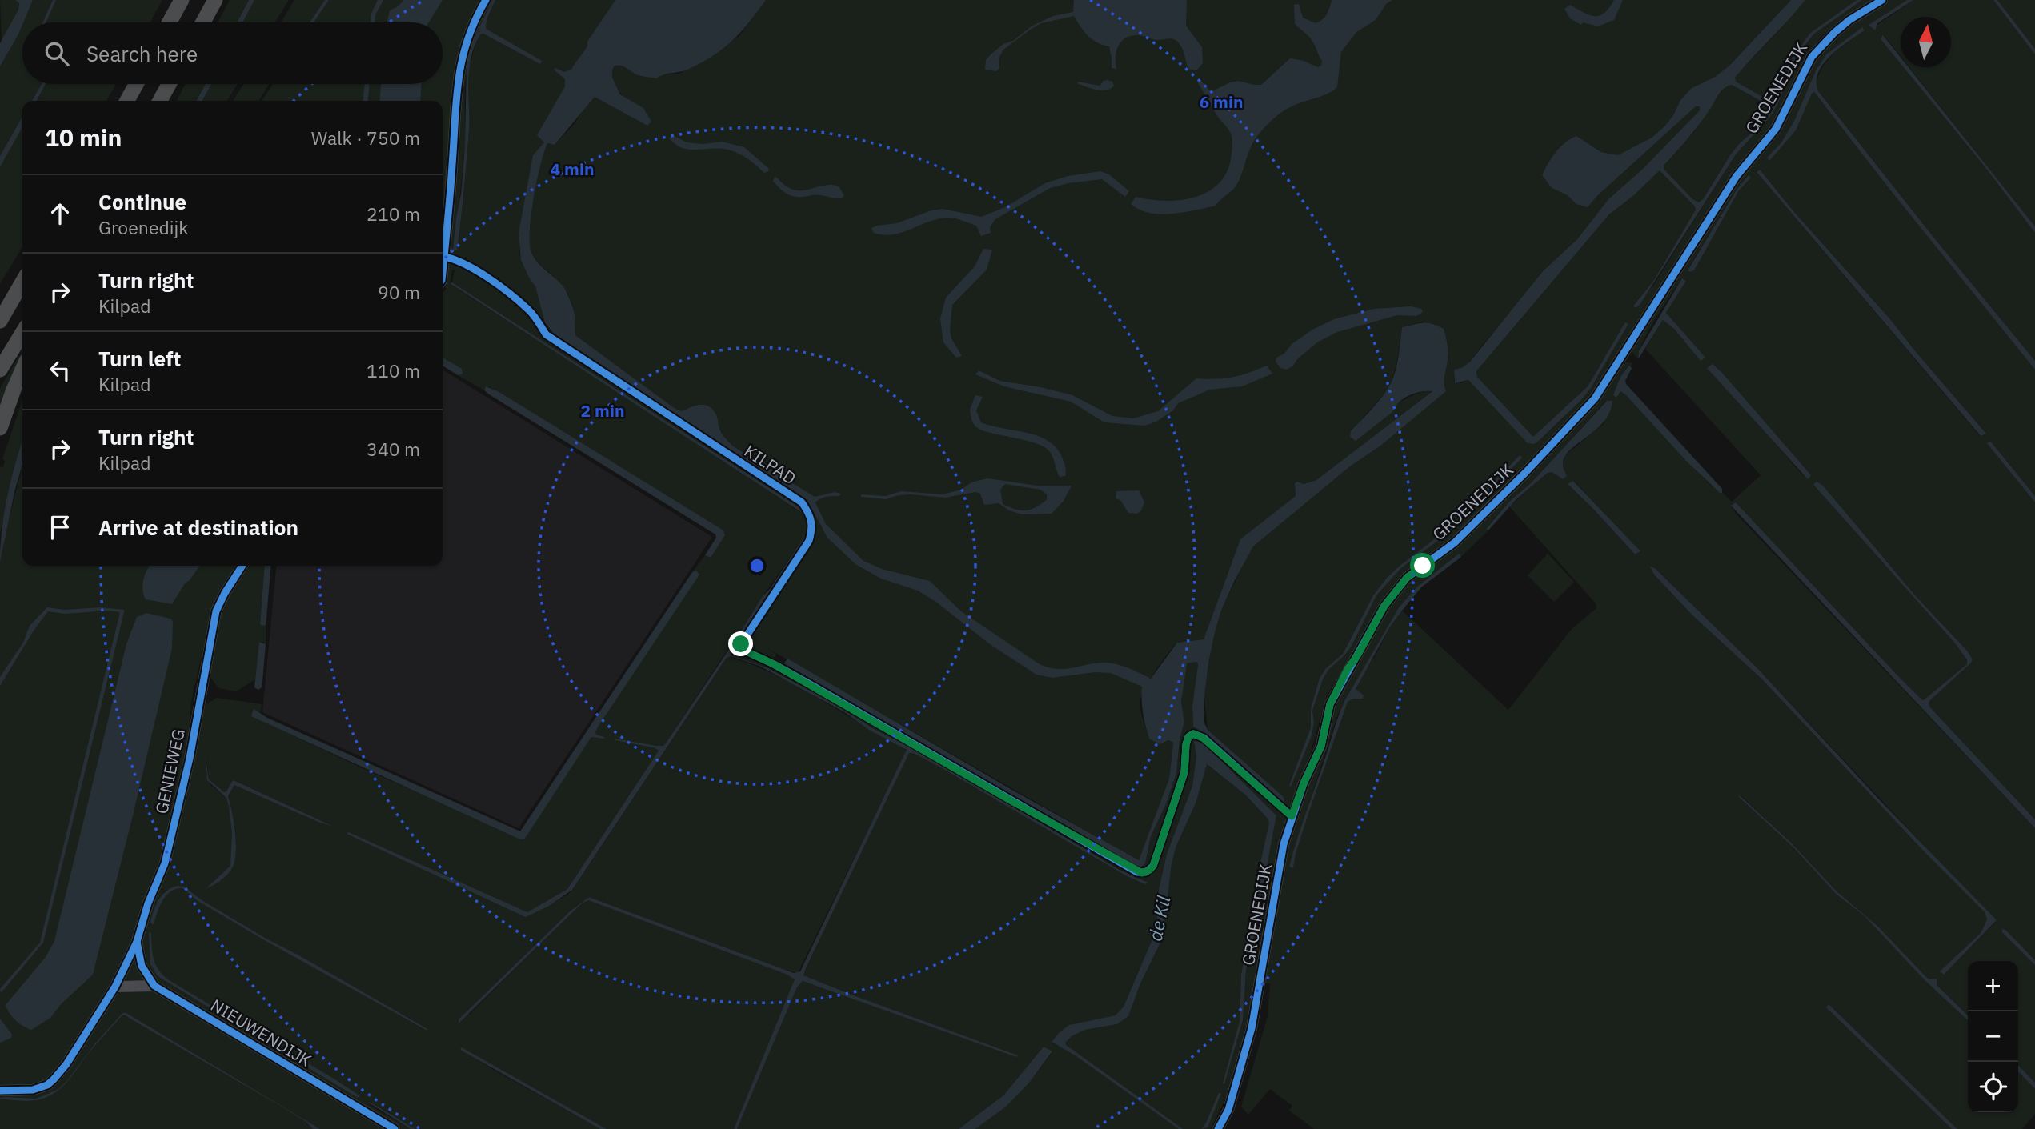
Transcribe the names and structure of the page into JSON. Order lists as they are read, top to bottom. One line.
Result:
{"streets":{"street":["GROENEDIJK","GENIEWEG","NIEUWENDIJK"],"cycle path":["KILPAD"]},"water":["de Kil"],"north":"top","page":{"search":"Search here","heading":["10 min","Walk · 750 m"],"list":[["Continue","Groenedijk","210 m"],["Turn right","Kilpad","90 m"],["Turn left","Kilpad","110 m"],["Turn right","Kilpad","340 m"],"Arrive at destination"],"map_buttons":["+","−"]},"rings":["6 min","4 min","2 min"]}
